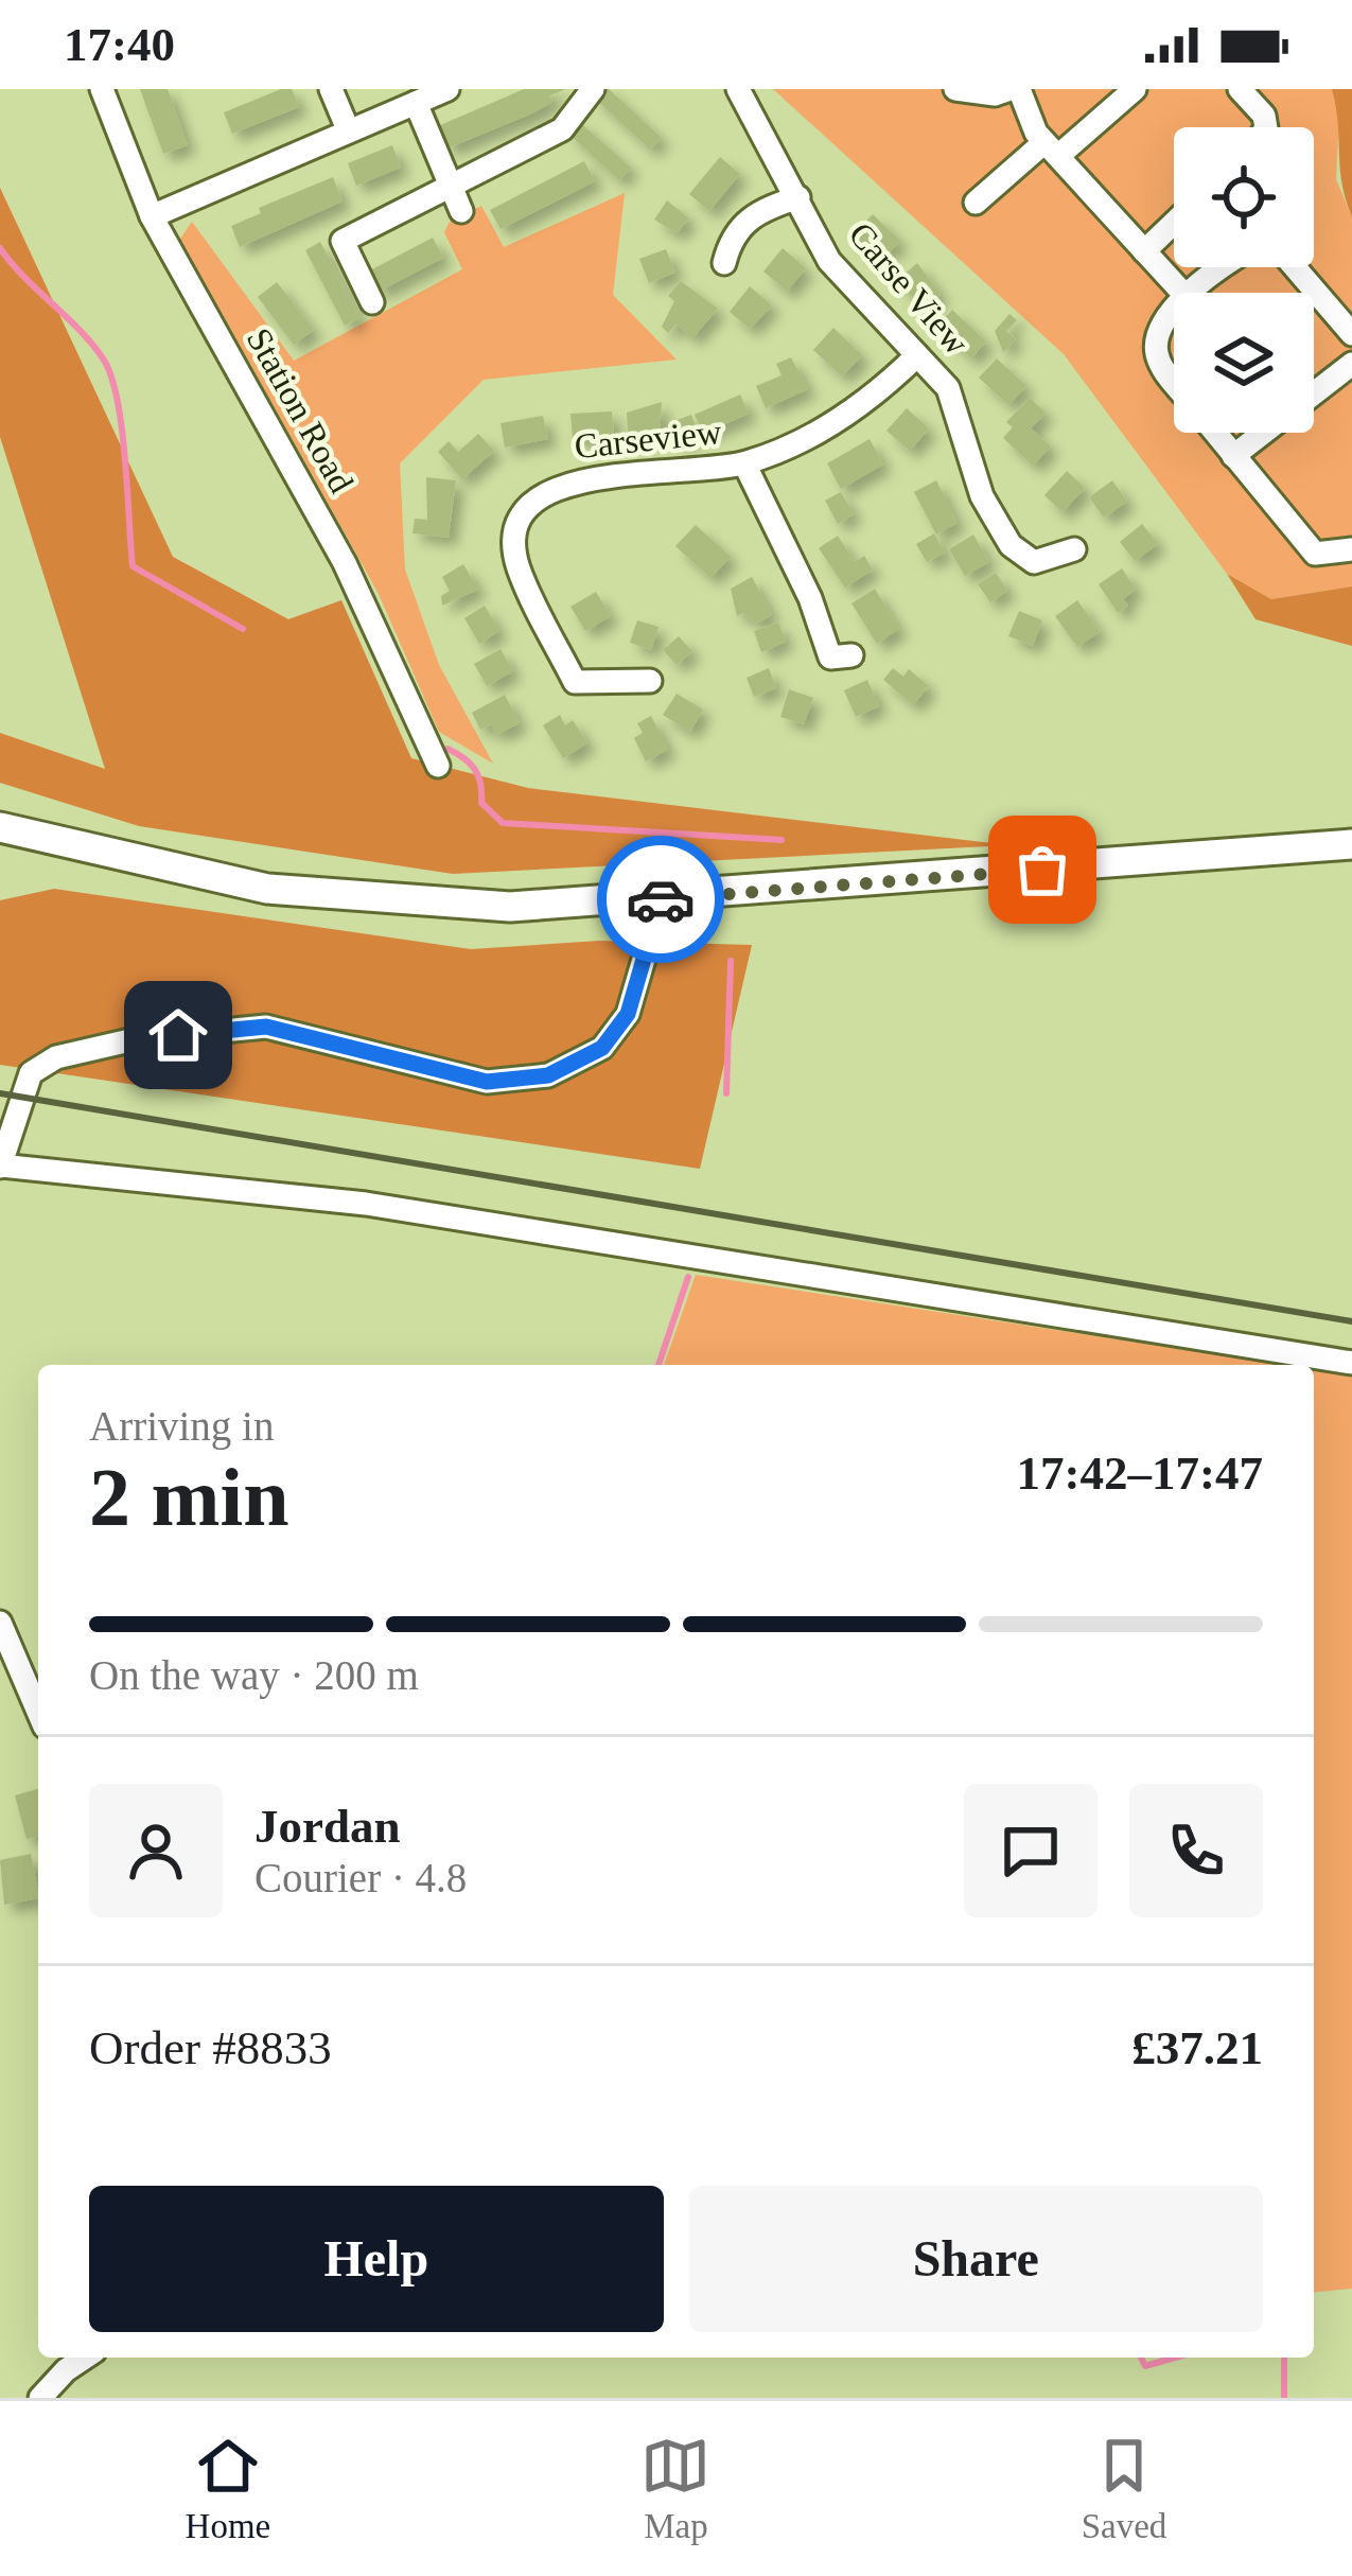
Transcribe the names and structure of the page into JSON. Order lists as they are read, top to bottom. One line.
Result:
{"streets":{"street":["Carse View","Station Road","Carseview"]},"crossings":[["Carse View","Carseview"]],"page":{"status":"17:40","heading":["2 min","Arriving in","17:42–17:47"],"panel":["Jordan","Courier · 4.8","Order #8833","£37.21"],"bar":"On the way · 200 m","buttons":["Help","Share"],"tabs":["Home","Map","Saved"]}}
